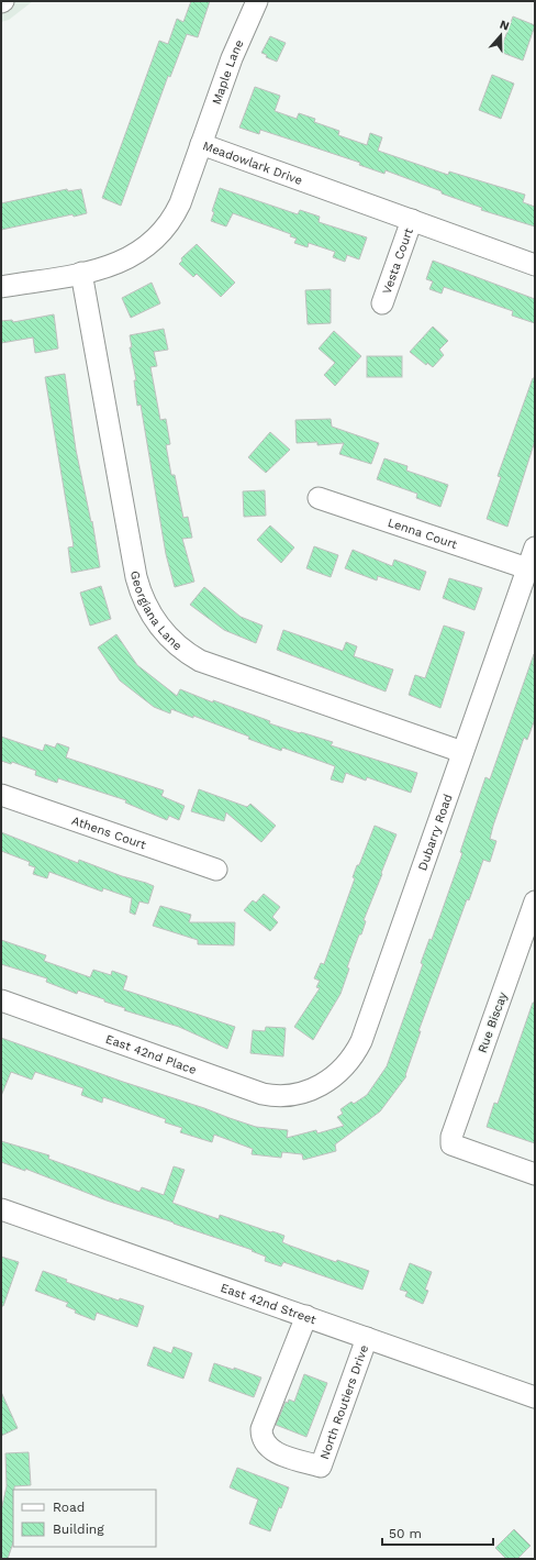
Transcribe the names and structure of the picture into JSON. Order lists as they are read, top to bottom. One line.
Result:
{"streets":{"street":["Maple Lane","Meadowlark Drive","Vesta Court","Lenna Court","Georgiana Lane","Athens Court","Dubarry Road","Rue Biscay","East 42nd Place","East 42nd Street","North Routiers Drive"]},"crossings":[["Maple Lane","Meadowlark Drive"],["Meadowlark Drive","Vesta Court"],["Meadowlark Drive","Georgiana Lane"],["Lenna Court","Dubarry Road"],["Georgiana Lane","Dubarry Road"],["Dubarry Road","East 42nd Place"],["East 42nd Street","North Routiers Drive"]],"legend":["Road","Building"],"scale_bar":"50 m","north":"top"}
